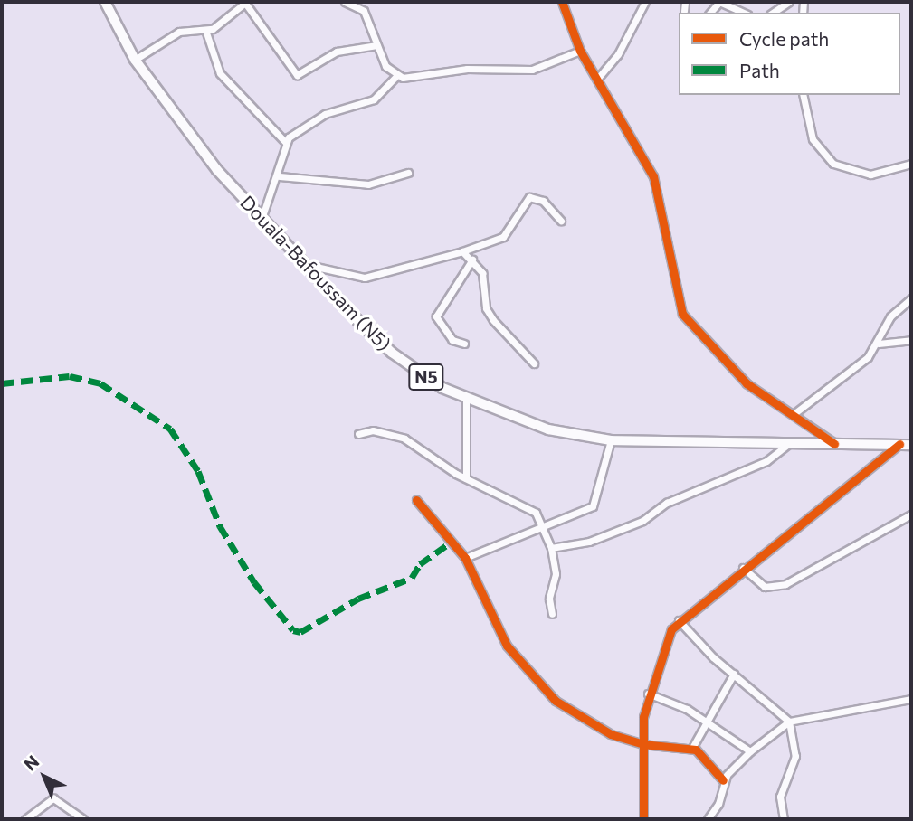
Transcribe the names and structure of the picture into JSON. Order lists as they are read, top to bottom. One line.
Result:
{"streets":{"highway":["Douala-Bafoussam (N5)","N5"]},"legend":["Cycle path","Path"],"north":"top left"}
